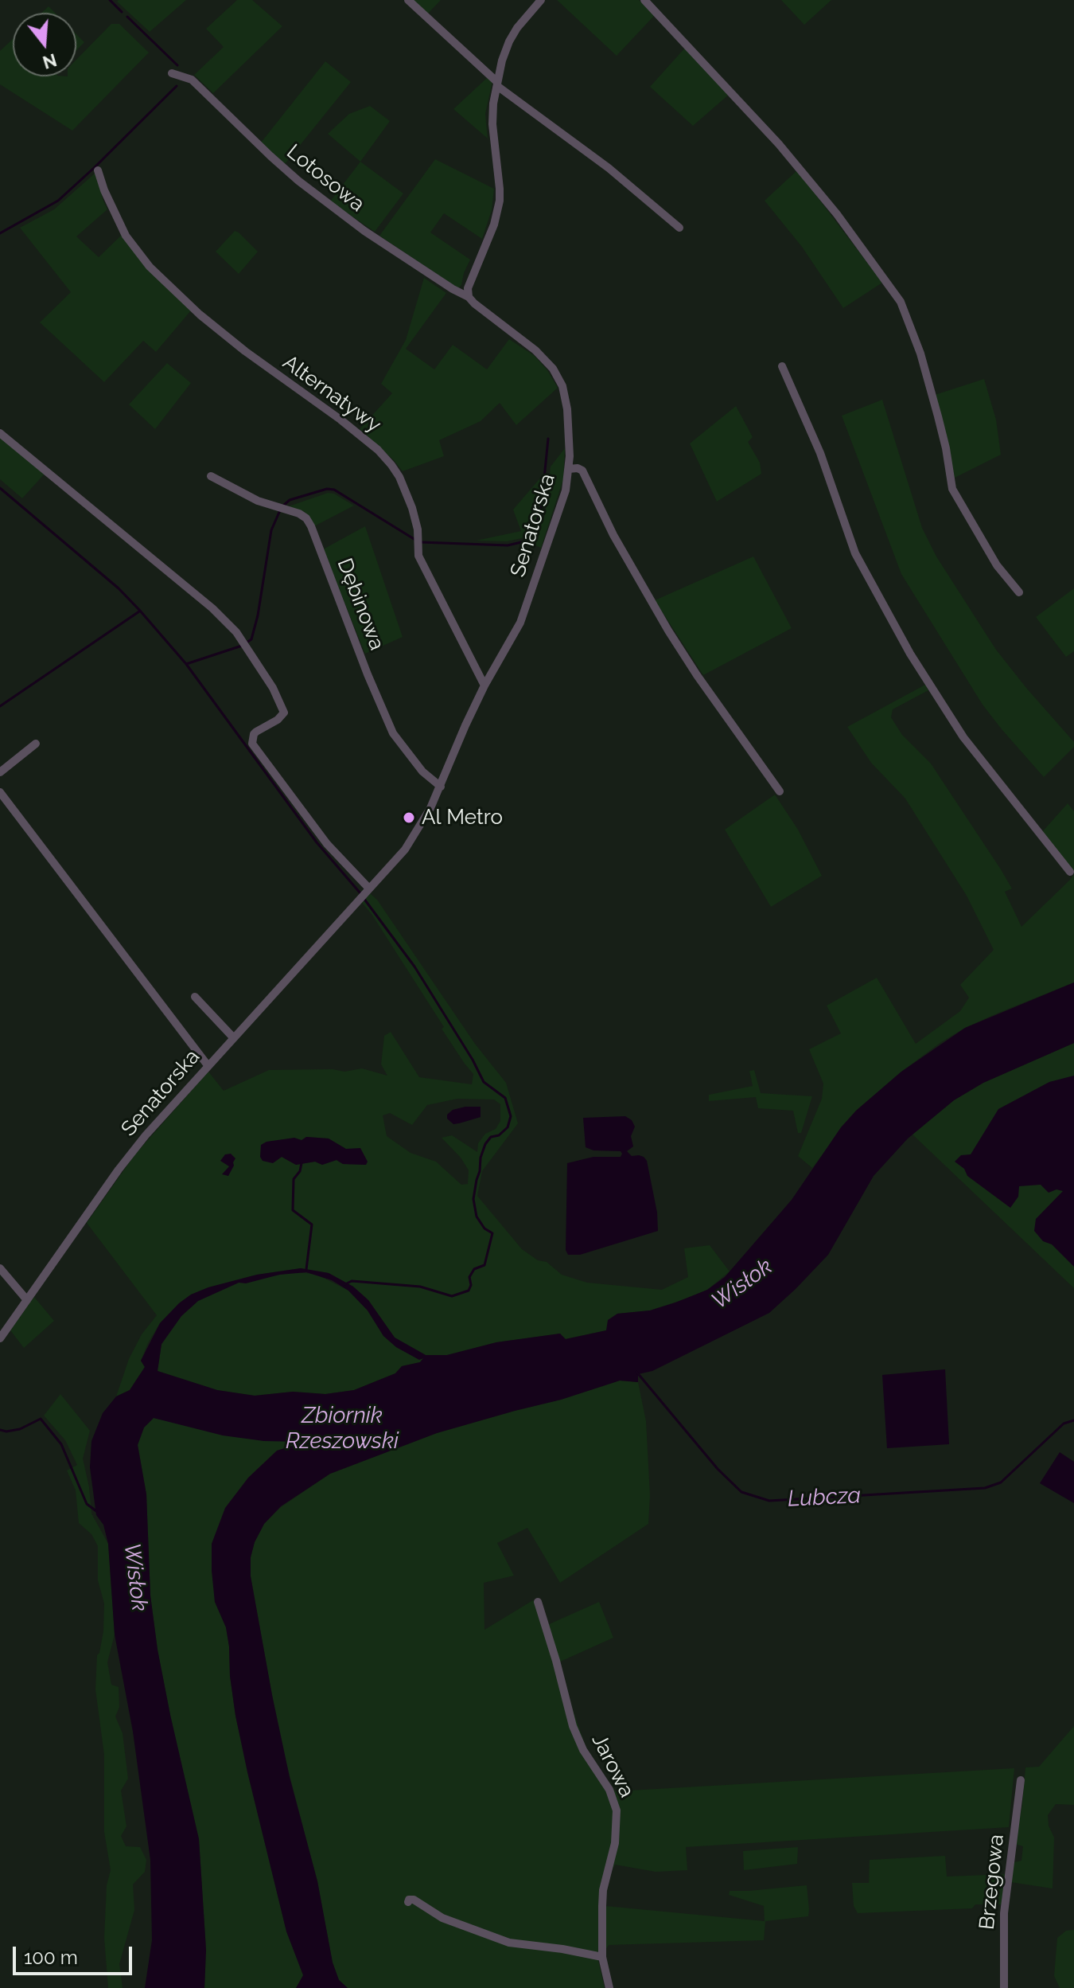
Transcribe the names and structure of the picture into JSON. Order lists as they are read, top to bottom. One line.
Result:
{"streets":{"street":["Lotosowa","Alternatywy","Senatorska","Dębinowa","Jarowa","Brzegowa"]},"crossings":[["Lotosowa","Senatorska"],["Alternatywy","Senatorska"],["Senatorska","Dębinowa"]],"water":["Wisłok","Zbiornik Rzeszowski","Lubcza"],"places":["Al Metro"],"scale_bar":"100 m","north":"bottom"}
